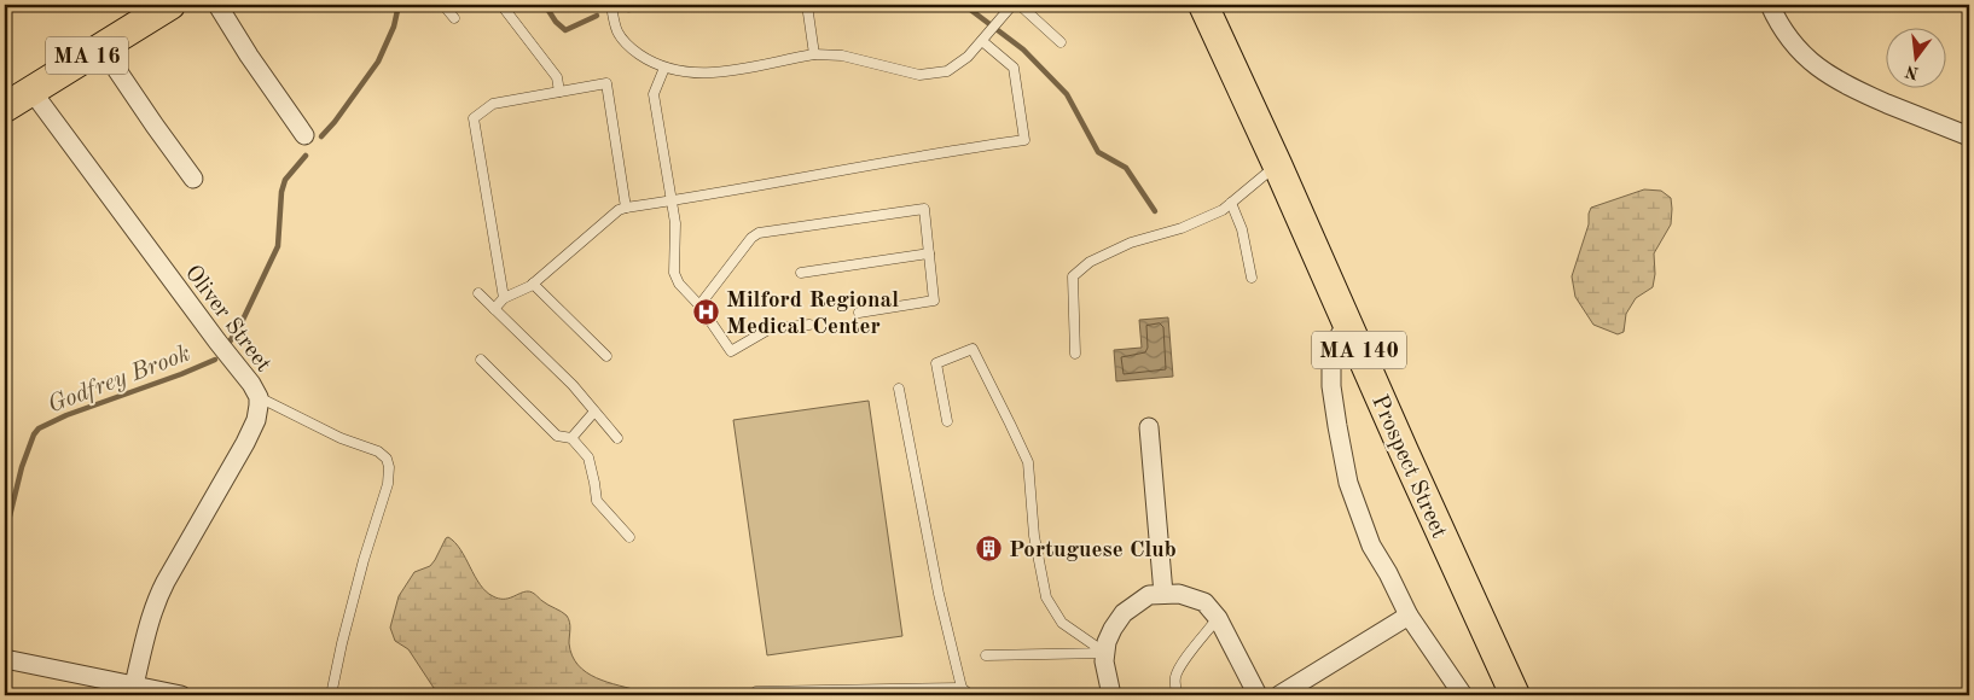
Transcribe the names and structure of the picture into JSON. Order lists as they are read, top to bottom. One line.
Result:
{"streets":{"main road":["MA 16","MA 140","Prospect Street"],"street":["Oliver Street"]},"crossings":[["MA 16","Oliver Street"]],"water":["Godfrey Brook"],"places":{"hospital":["Milford Regional Medical Center"],"building":["Portuguese Club"]},"north":"bottom"}
